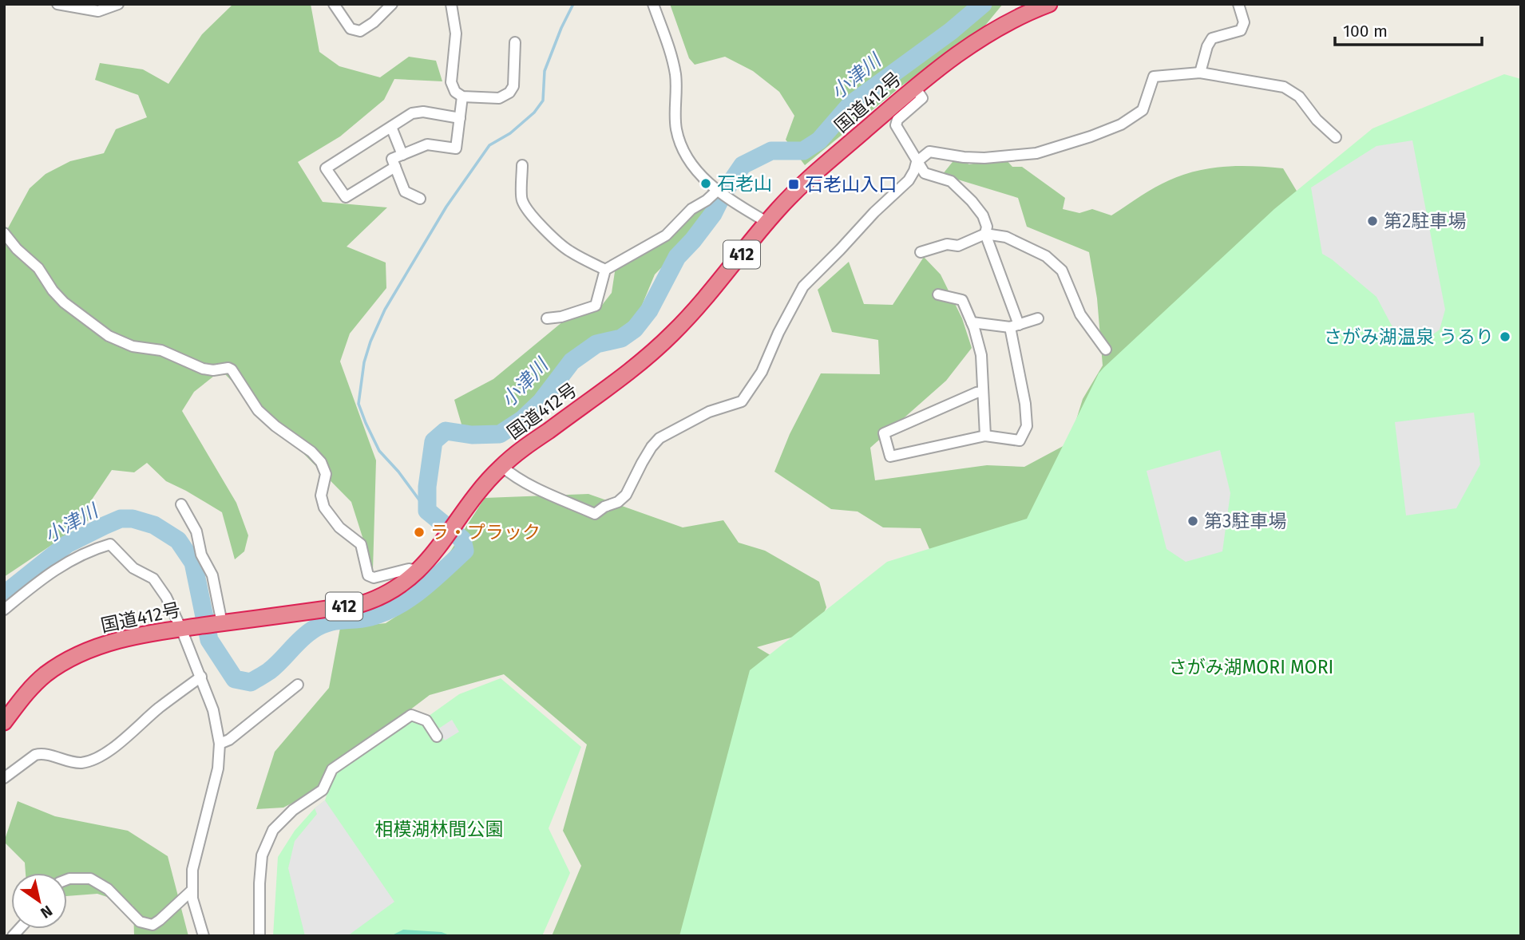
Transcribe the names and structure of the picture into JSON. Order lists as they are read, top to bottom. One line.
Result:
{"streets":{"highway":["国道412号","412"]},"water":["小津川"],"parks":["さがみ湖MORI MORI","相模湖林間公園"],"places":{"other":["石老山","第2駐車場","さがみ湖温泉 うるり","第3駐車場","ラ・プラック"],"transit":["石老山入口"]},"scale_bar":"100 m","north":"bottom right"}
